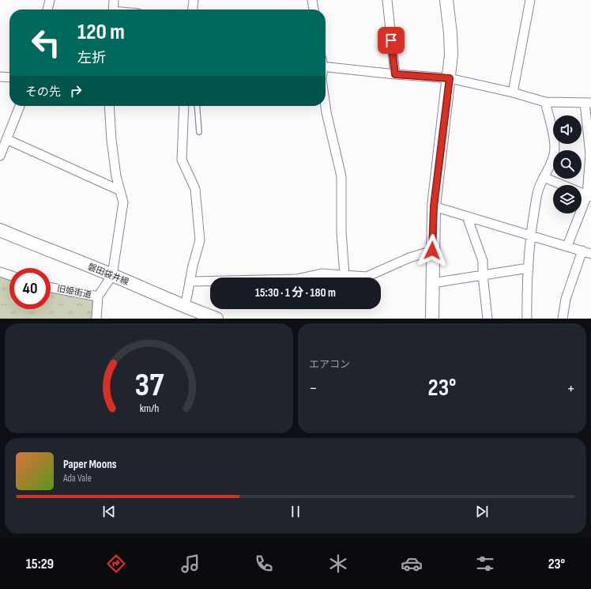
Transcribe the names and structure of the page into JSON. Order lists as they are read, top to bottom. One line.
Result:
{"streets":{"street":["磐田袋井線","旧姫街道"]},"crossings":[["磐田袋井線","旧姫街道"]],"page":{"turn":["120 m","左折"],"then":"その先","limit":"40","trip":"15:30 · 1 分 · 180 m","tile":"エアコン","heat":["−","23°","+"],"song":["Paper Moons","Ada Vale"],"tabs":["15:29","23°"],"gauge":["37","km/h"]}}
